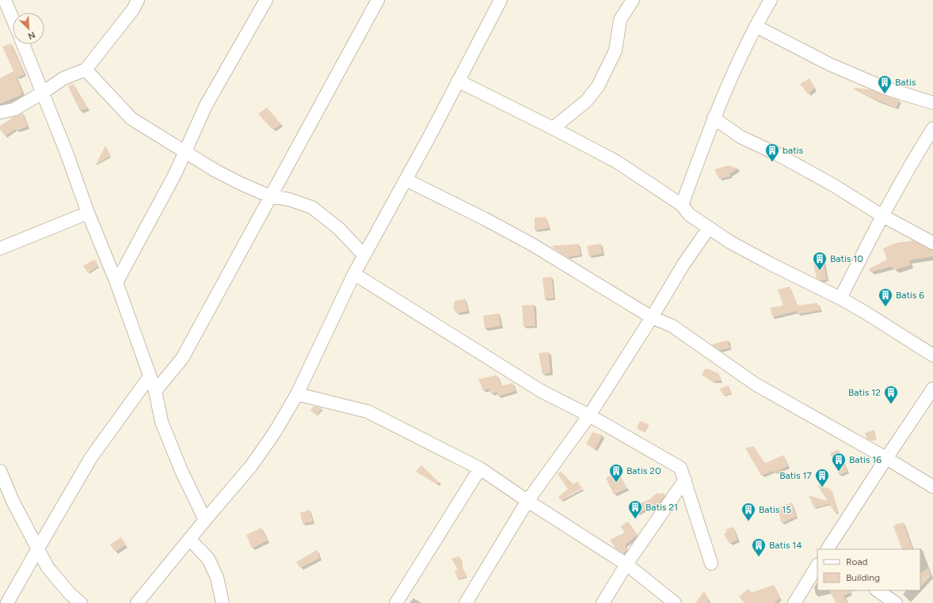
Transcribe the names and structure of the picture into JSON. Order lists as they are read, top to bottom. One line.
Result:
{"places":{"building":["Batis","batis","Batis 10","Batis 6","Batis 12","Batis 16","Batis 20","Batis 17","Batis 21","Batis 15","Batis 14"]},"legend":["Road","Building"],"north":"bottom right"}
